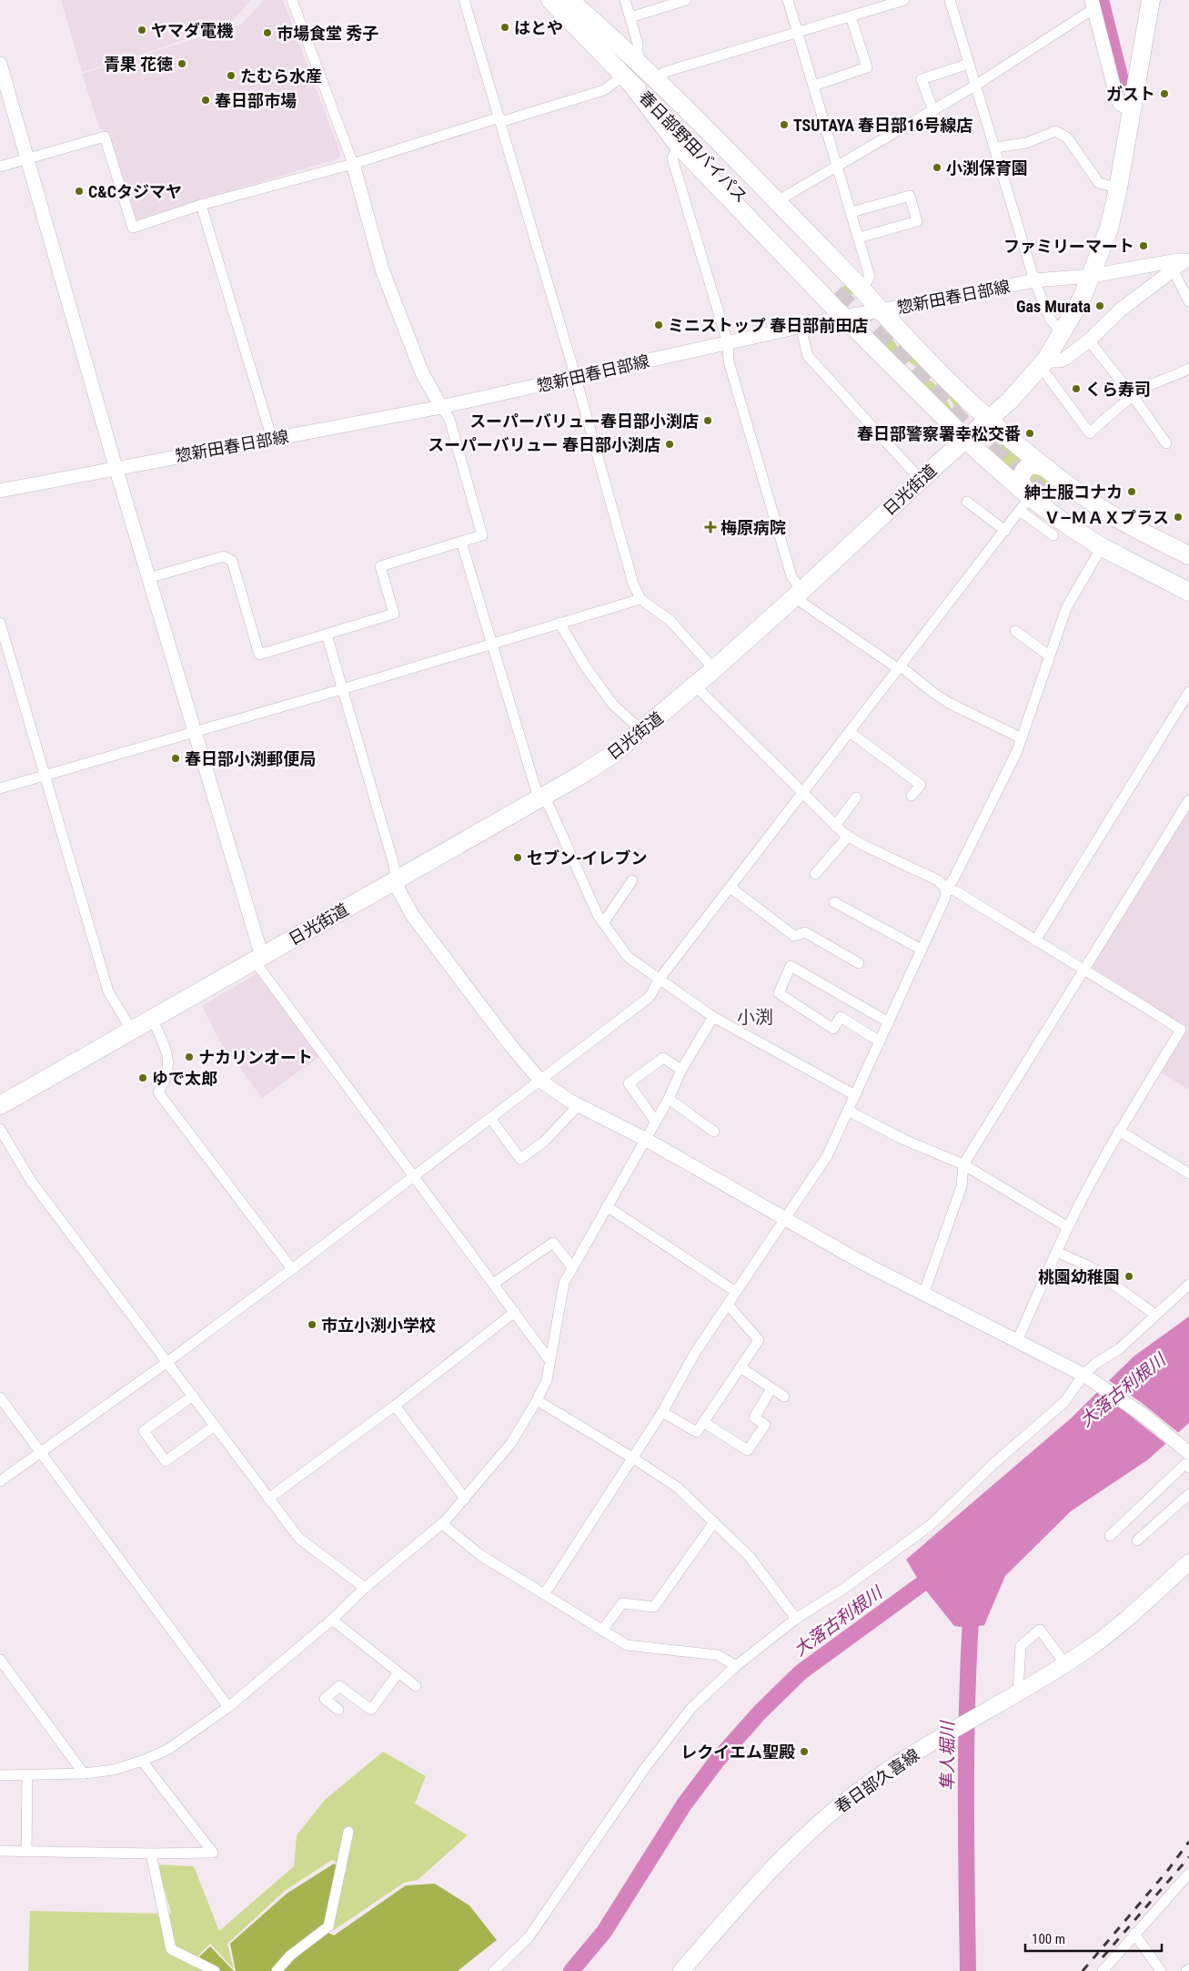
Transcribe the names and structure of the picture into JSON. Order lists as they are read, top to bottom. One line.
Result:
{"streets":{"highway":["春日部野田バイパス","日光街道"],"main road":["春日部久喜線"],"street":["惣新田春日部線"]},"crossings":[["惣新田春日部線","日光街道"]],"districts":["小渕"],"water":["大落古利根川","隼人堀川"],"places":{"other":["はとや","ヤマダ電機","市場食堂 秀子","青果 花徳","たむら水産","ガスト","春日部市場","TSUTAYA 春日部16号線店","小渕保育園","C&Cタジマヤ","ファミリーマート","Gas Murata","ミニストップ 春日部前田店","くら寿司","スーパーバリュー春日部小渕店","春日部警察署幸松交番","スーパーバリュー 春日部小渕店","紳士服コナカ","Ｖ―ＭＡＸプラス","春日部小渕郵便局","セブン-イレブン","ナカリンオート","ゆで太郎","桃園幼稚園","市立小渕小学校","レクイエム聖殿"],"health":["梅原病院"]},"scale_bar":"100 m"}
